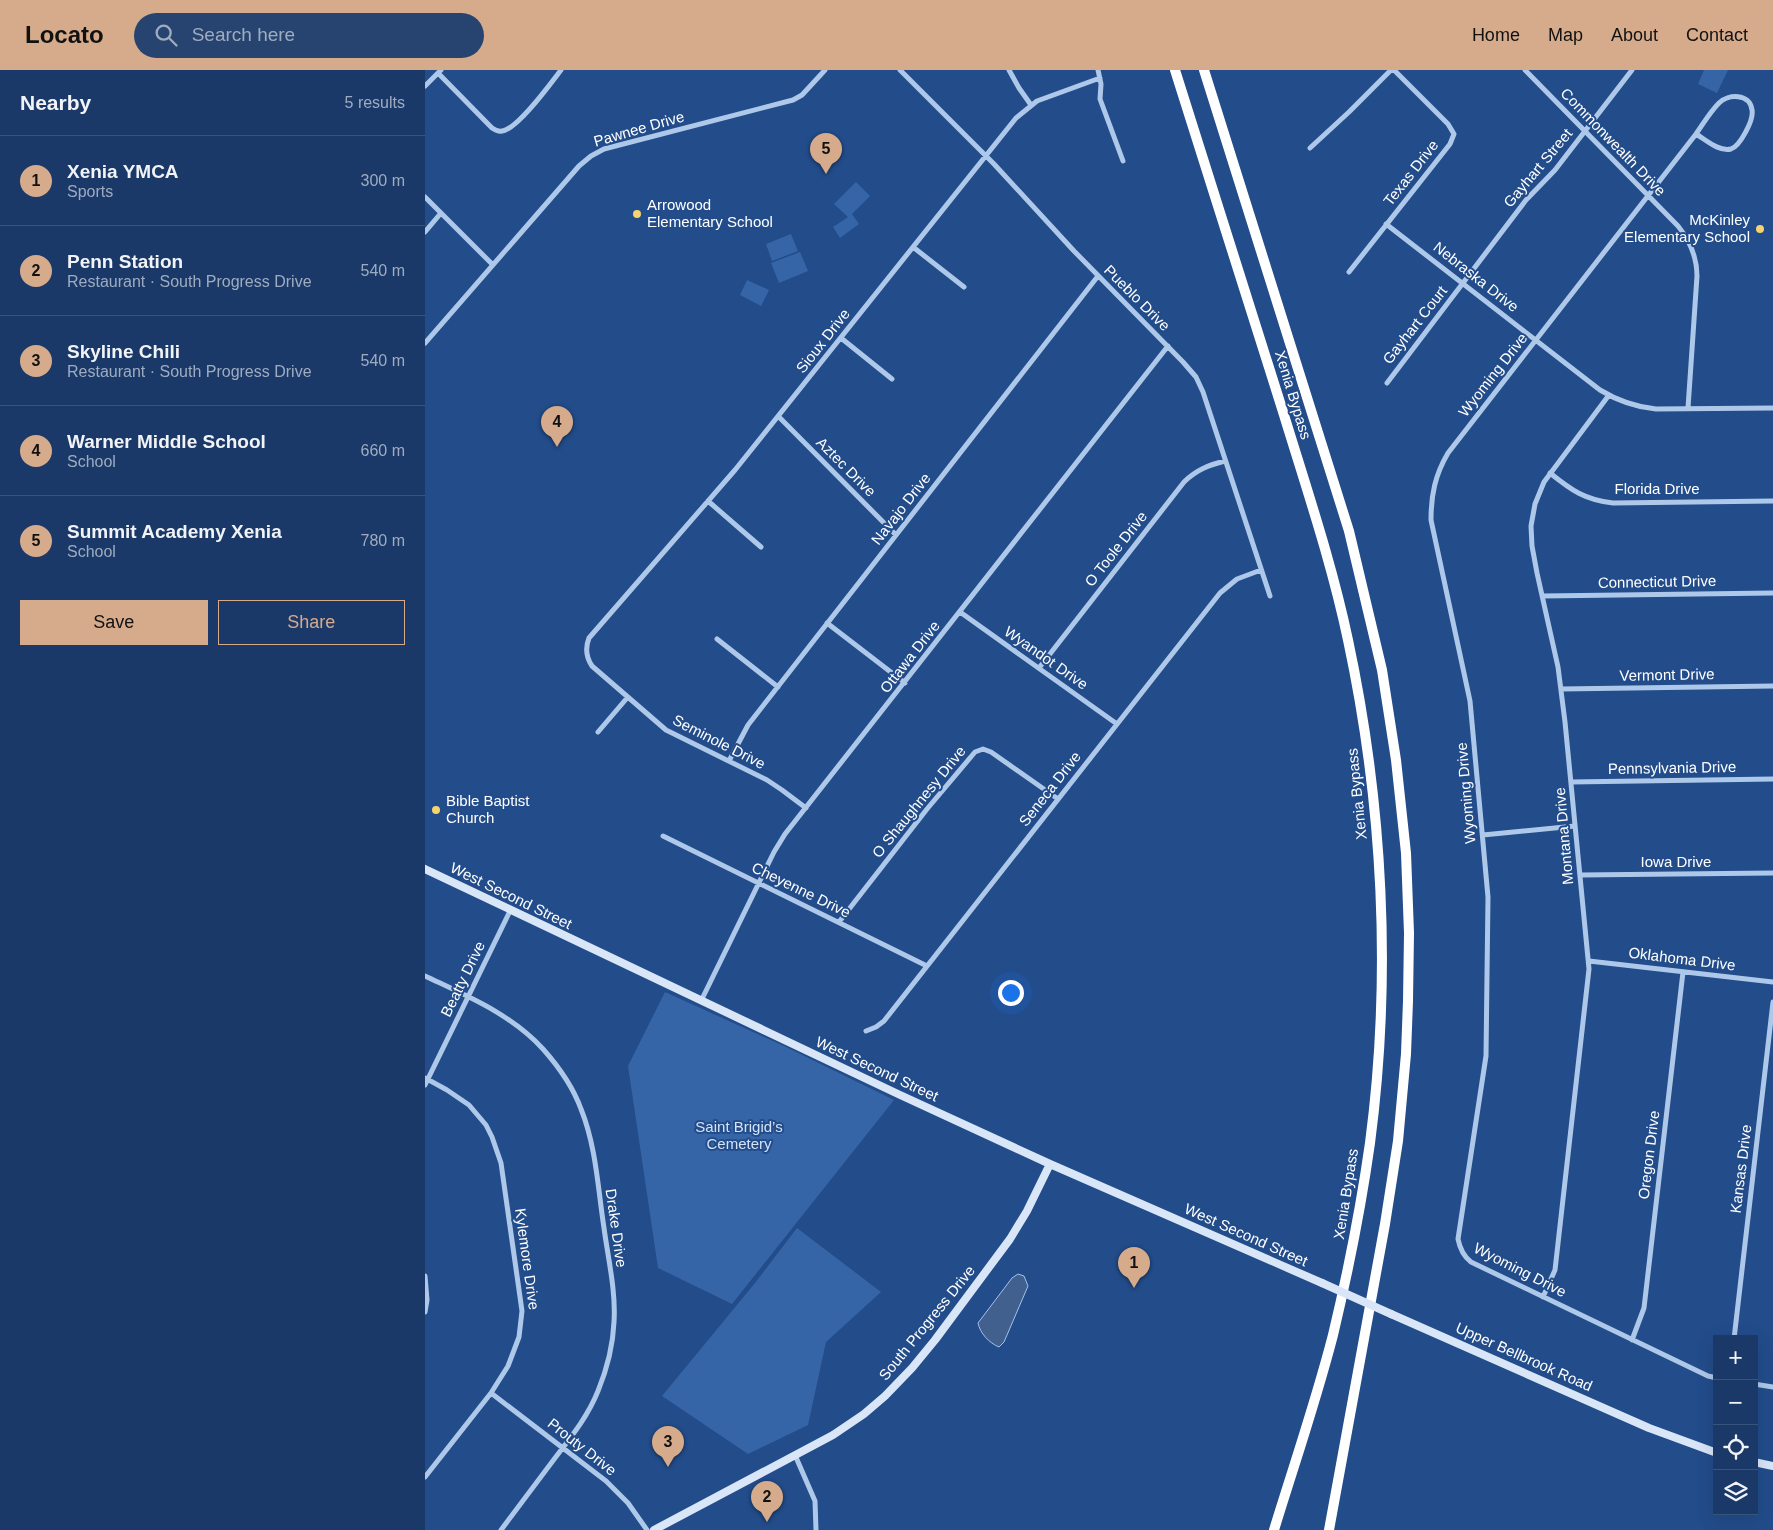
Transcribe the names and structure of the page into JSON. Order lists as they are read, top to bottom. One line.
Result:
{"streets":{"highway":["Xenia Bypass"],"main road":["West Second Street","South Progress Drive","Upper Bellbrook Road"],"street":["Pawnee Drive","Commonwealth Drive","Gayhart Street","Texas Drive","Nebraska Drive","Pueblo Drive","Gayhart Court","Sioux Drive","Wyoming Drive","Aztec Drive","Florida Drive","Navajo Drive","O Toole Drive","Connecticut Drive","Ottawa Drive","Wyandot Drive","Vermont Drive","Seminole Drive","Pennsylvania Drive","Seneca Drive","O Shaughnesy Drive","Montana Drive","Iowa Drive","Cheyenne Drive","Oklahoma Drive","Beatty Drive","Oregon Drive","Kansas Drive","Drake Drive","Kylemore Drive","Prouty Drive"]},"crossings":[["Commonwealth Drive","Gayhart Street"],["Commonwealth Drive","Nebraska Drive"],["Commonwealth Drive","Wyoming Drive"],["Gayhart Street","Nebraska Drive"],["Gayhart Street","Gayhart Court"],["Texas Drive","Nebraska Drive"],["Nebraska Drive","Gayhart Court"],["Nebraska Drive","Wyoming Drive"],["Nebraska Drive","Montana Drive"],["Pueblo Drive","Sioux Drive"],["Pueblo Drive","Navajo Drive"],["Pueblo Drive","O Toole Drive"],["Pueblo Drive","Ottawa Drive"],["Pueblo Drive","Seneca Drive"],["Sioux Drive","Aztec Drive"],["Sioux Drive","Seminole Drive"],["Wyoming Drive","Montana Drive"],["Wyoming Drive","Oregon Drive"],["Aztec Drive","Navajo Drive"],["Florida Drive","Montana Drive"],["Navajo Drive","Seminole Drive"],["O Toole Drive","Wyandot Drive"],["Connecticut Drive","Montana Drive"],["Ottawa Drive","Wyandot Drive"],["Ottawa Drive","Seminole Drive"],["Ottawa Drive","Cheyenne Drive"],["Ottawa Drive","West Second Street"],["Wyandot Drive","Seneca Drive"],["Vermont Drive","Montana Drive"],["Pennsylvania Drive","Montana Drive"],["Seneca Drive","O Shaughnesy Drive"],["Seneca Drive","Cheyenne Drive"],["O Shaughnesy Drive","Cheyenne Drive"],["Montana Drive","Iowa Drive"],["Montana Drive","Oklahoma Drive"],["West Second Street","Beatty Drive"],["West Second Street","South Progress Drive"],["West Second Street","Upper Bellbrook Road"],["Oklahoma Drive","Oregon Drive"],["Beatty Drive","Drake Drive"],["Beatty Drive","Kylemore Drive"],["Drake Drive","Prouty Drive"],["Kylemore Drive","Prouty Drive"]],"parks":["Saint Brigid’s Cemetery"],"places":["Arrowood Elementary School","McKinley Elementary School","Bible Baptist Church"],"page":{"header":"Locato","search":"Search here","nav":["Home","Map","About","Contact"],"heading":["Nearby","5 results"],"pins":["5","4","1","3","2"],"list":[{"mark":"1","name":"Xenia YMCA","note":"Sports","value":"300 m"},{"mark":"2","name":"Penn Station","note":"Restaurant · South Progress Drive","value":"540 m"},{"mark":"3","name":"Skyline Chili","note":"Restaurant · South Progress Drive","value":"540 m"},{"mark":"4","name":"Warner Middle School","note":"School","value":"660 m"},{"mark":"5","name":"Summit Academy Xenia","note":"School","value":"780 m"}],"buttons":["Save","Share"],"map_buttons":["+","−"]}}
